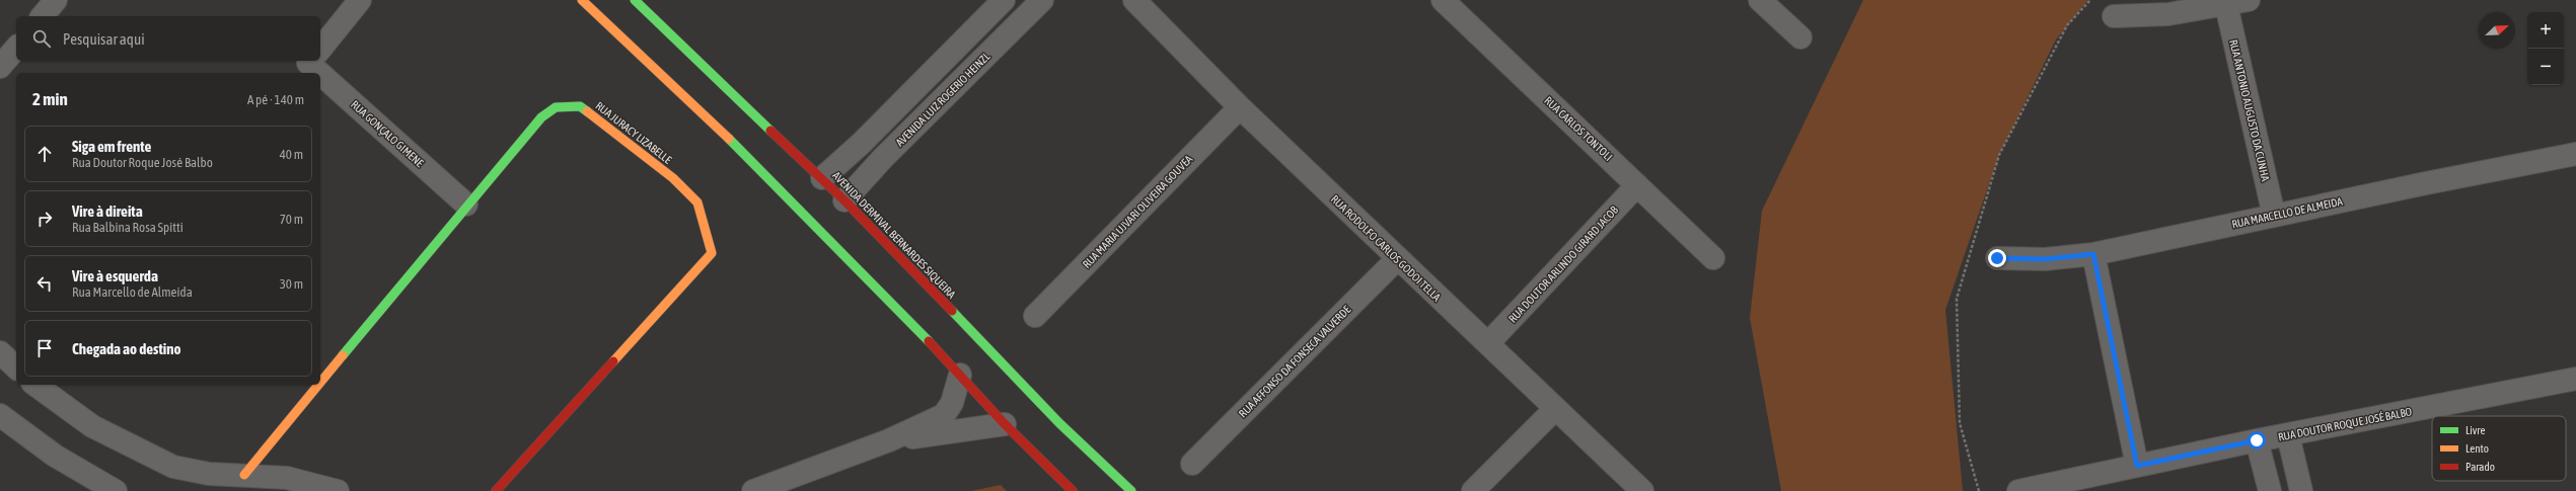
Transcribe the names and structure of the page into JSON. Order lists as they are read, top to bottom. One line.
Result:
{"streets":{"main road":["RUA JURACY LIZABELLE","AVENIDA DERMIVAL BERNARDES SIQUEIRA"],"street":["AVENIDA LUIZ ROGERIO HEINZL","RUA ANTONIO AUGUSTO DA CUNHA","RUA CARLOS TONTOLI","RUA GONÇALO GIMENE","RUA MARIA UJVARI OLIVEIRA GOUVEA","RUA MARCELLO DE ALMEIDA","RUA RODOLFO CARLOS GODOI TELLA","RUA DOUTOR ARLINDO GIRARD JACOB","RUA AFFONSO DA FONSECA VALVERDE","RUA DOUTOR ROQUE JOSÉ BALBO"]},"crossings":[["AVENIDA LUIZ ROGERIO HEINZL","AVENIDA DERMIVAL BERNARDES SIQUEIRA"],["RUA ANTONIO AUGUSTO DA CUNHA","RUA MARCELLO DE ALMEIDA"],["RUA CARLOS TONTOLI","RUA DOUTOR ARLINDO GIRARD JACOB"],["RUA JURACY LIZABELLE","RUA GONÇALO GIMENE"],["RUA MARIA UJVARI OLIVEIRA GOUVEA","RUA RODOLFO CARLOS GODOI TELLA"],["RUA RODOLFO CARLOS GODOI TELLA","RUA DOUTOR ARLINDO GIRARD JACOB"],["RUA RODOLFO CARLOS GODOI TELLA","RUA AFFONSO DA FONSECA VALVERDE"]],"legend":["Livre","Lento","Parado"],"north":"top right","page":{"map_buttons":["+","−"],"search":"Pesquisar aqui","heading":["2 min","A pé · 140 m"],"list":[["Siga em frente","Rua Doutor Roque José Balbo","40 m"],["Vire à direita","Rua Balbina Rosa Spitti","70 m"],["Vire à esquerda","Rua Marcello de Almeida","30 m"],"Chegada ao destino"]}}
